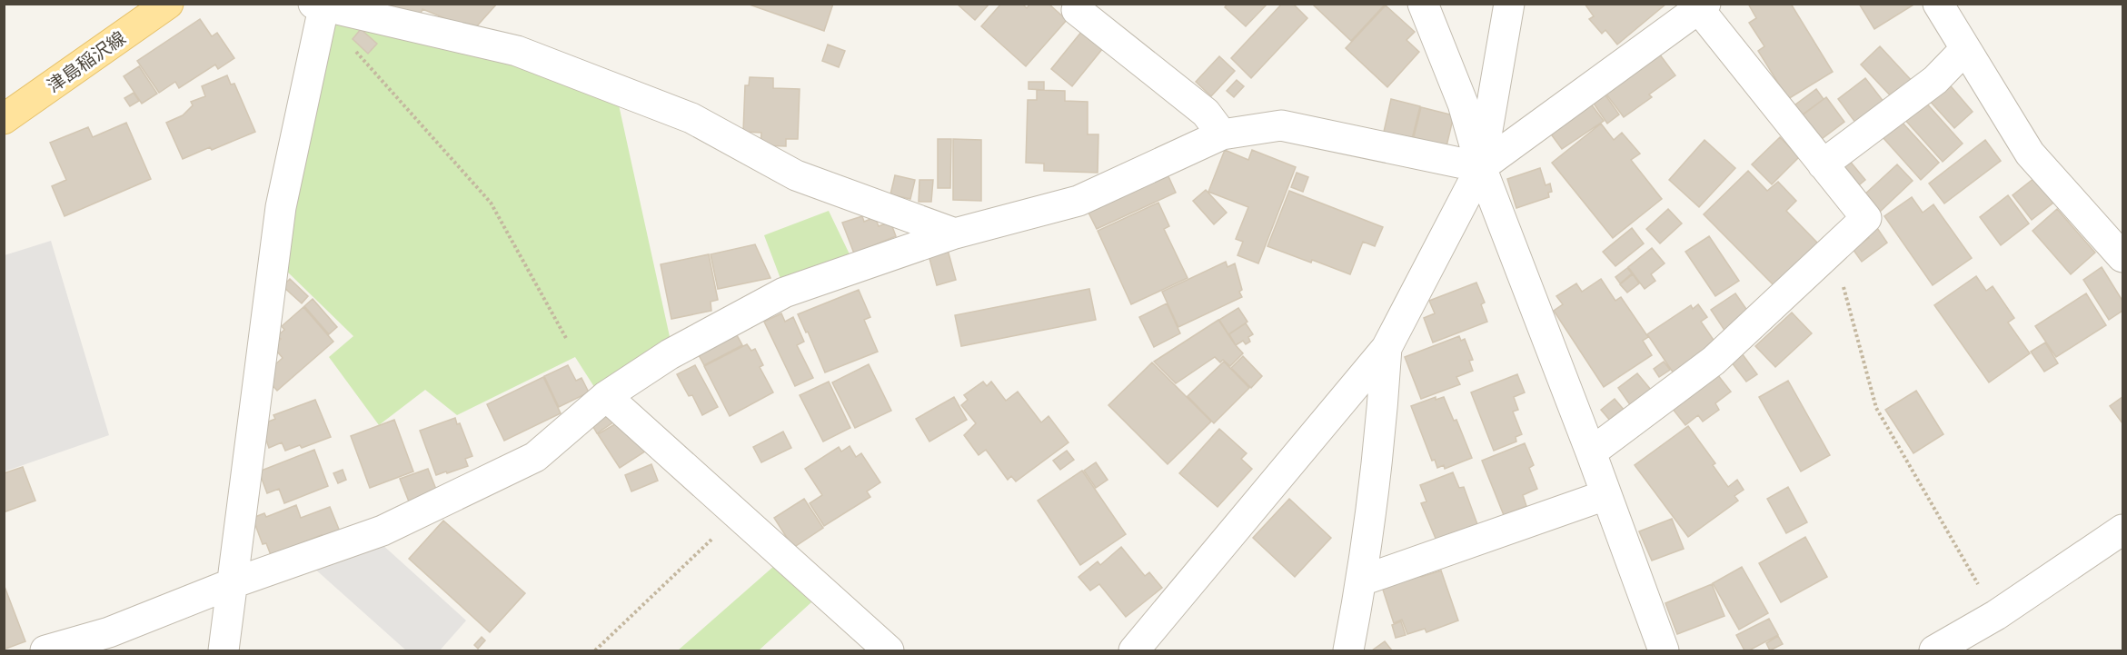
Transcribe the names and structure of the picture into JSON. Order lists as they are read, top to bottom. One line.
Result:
{"streets":{"main road":["津島稲沢線"]}}
